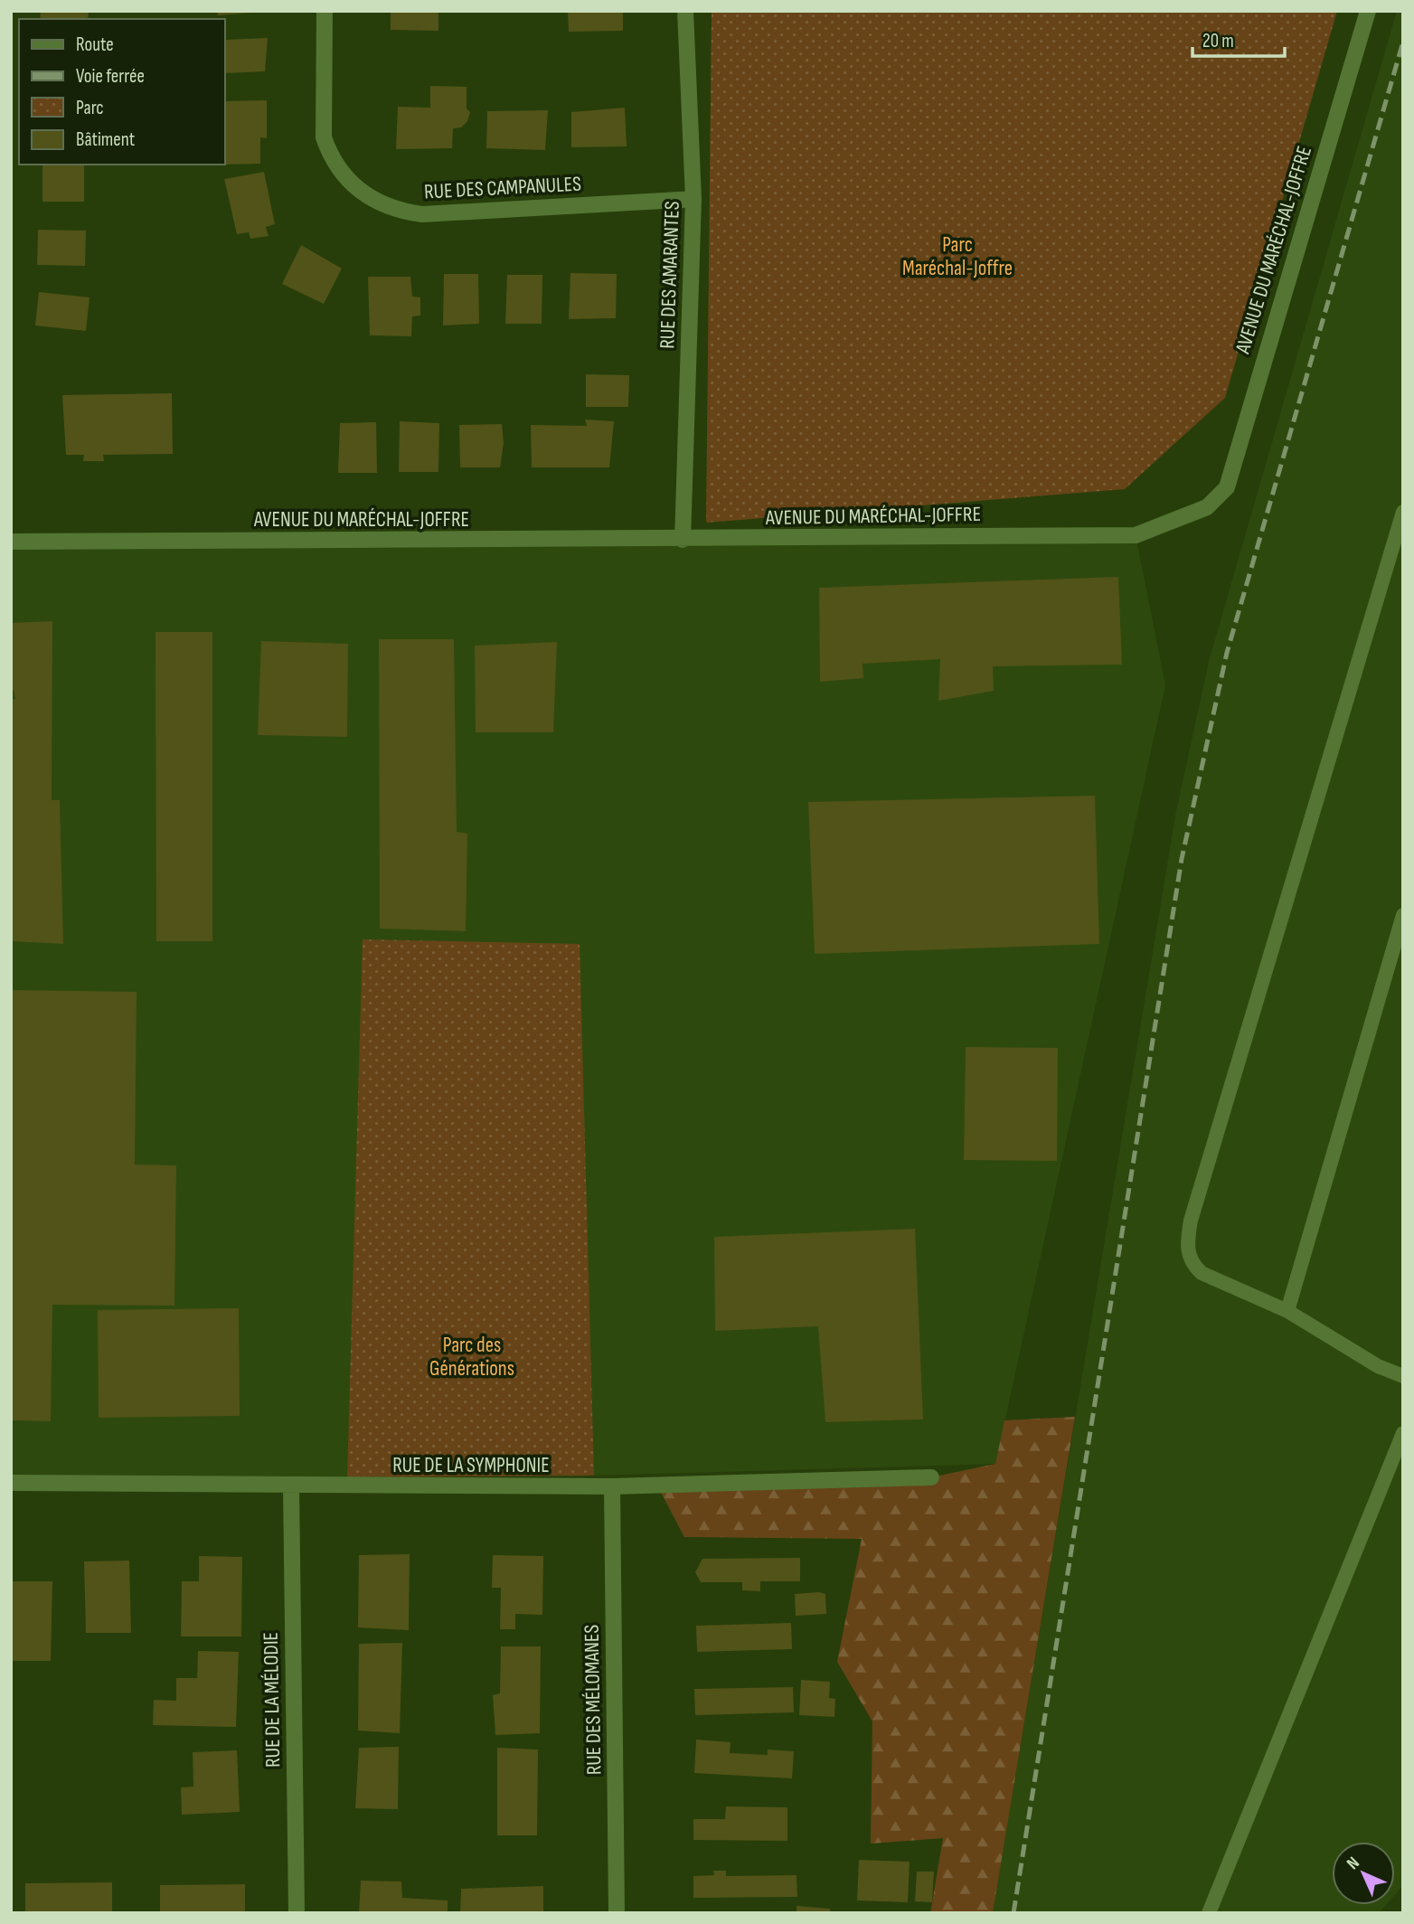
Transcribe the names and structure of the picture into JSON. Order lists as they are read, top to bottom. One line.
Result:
{"streets":{"street":["RUE DES CAMPANULES","AVENUE DU MARÉCHAL-JOFFRE","RUE DES AMARANTES","RUE DE LA SYMPHONIE","RUE DE LA MÉLODIE","RUE DES MÉLOMANES"]},"crossings":[["RUE DES CAMPANULES","RUE DES AMARANTES"],["AVENUE DU MARÉCHAL-JOFFRE","RUE DES AMARANTES"],["RUE DE LA SYMPHONIE","RUE DE LA MÉLODIE"],["RUE DE LA SYMPHONIE","RUE DES MÉLOMANES"]],"parks":["Parc Maréchal-Joffre","Parc des Générations"],"legend":["Route","Voie ferrée","Parc","Bâtiment"],"scale_bar":"20 m","north":"top left"}
